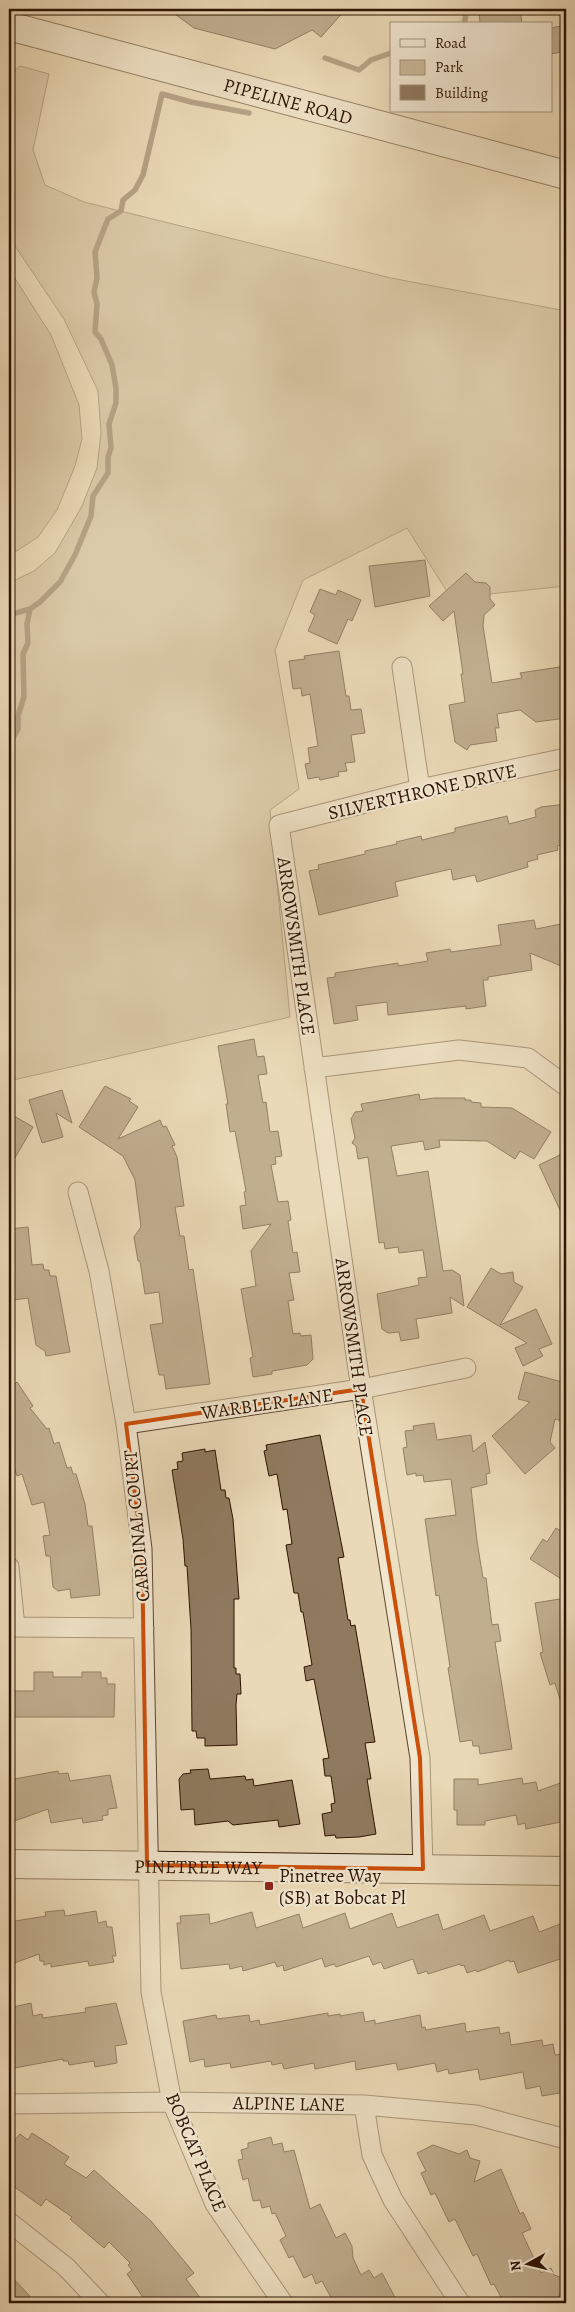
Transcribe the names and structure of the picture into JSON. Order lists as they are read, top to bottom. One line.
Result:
{"streets":{"main road":["PIPELINE ROAD","PINETREE WAY"],"street":["SILVERTHRONE DRIVE","ARROWSMITH PLACE","WARBLER LANE","CARDINAL COURT","ALPINE LANE","BOBCAT PLACE"]},"crossings":[["SILVERTHRONE DRIVE","ARROWSMITH PLACE"],["ARROWSMITH PLACE","WARBLER LANE"],["ARROWSMITH PLACE","PINETREE WAY"],["WARBLER LANE","CARDINAL COURT"],["CARDINAL COURT","PINETREE WAY"],["CARDINAL COURT","BOBCAT PLACE"],["PINETREE WAY","BOBCAT PLACE"],["ALPINE LANE","BOBCAT PLACE"]],"places":{"transit":["Pinetree Way (SB) at Bobcat Pl"]},"legend":["Road","Park","Building"],"north":"left"}
